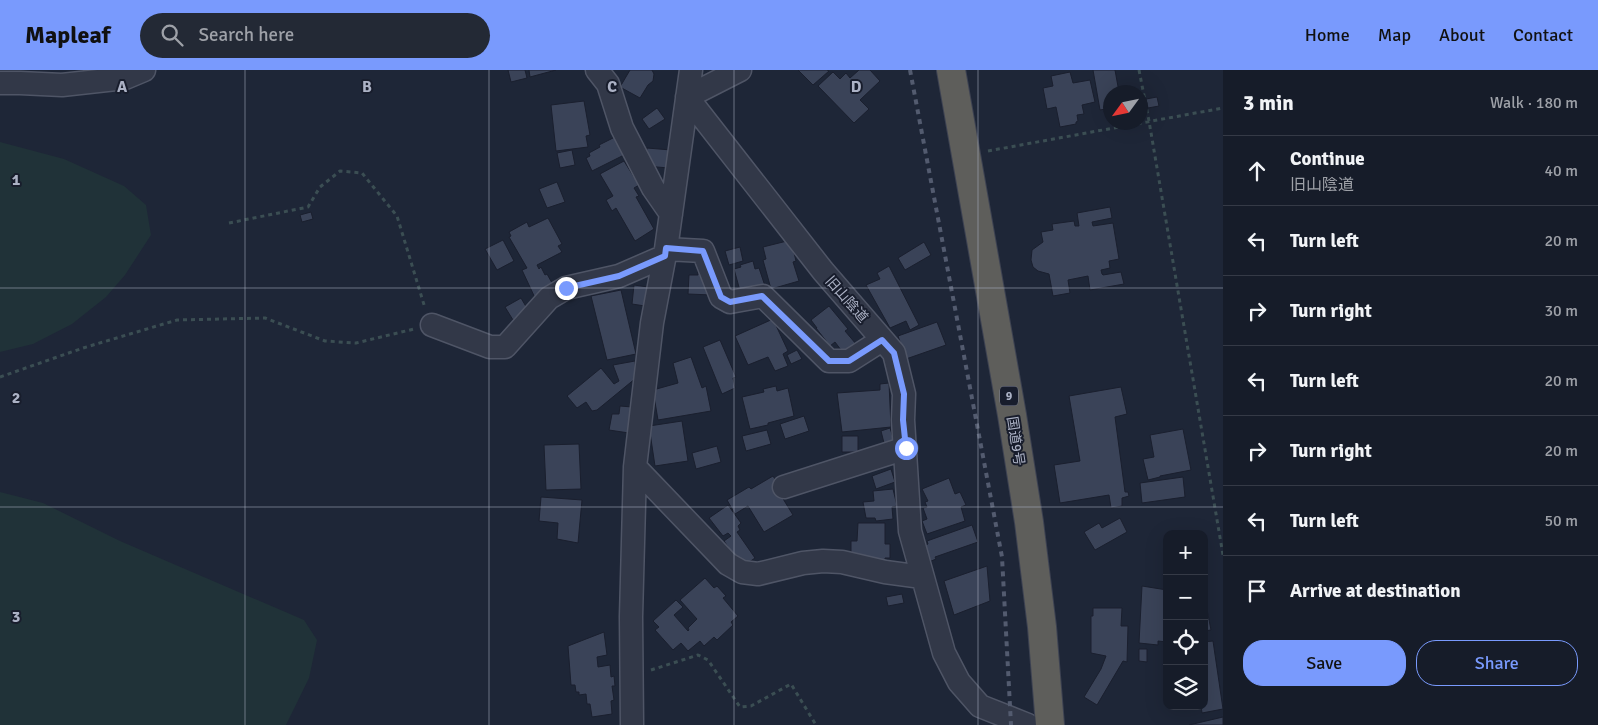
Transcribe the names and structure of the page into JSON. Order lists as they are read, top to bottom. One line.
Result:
{"streets":{"highway":["9","国道9号"],"street":["旧山陰道"]},"north":"bottom left","page":{"header":"Mapleaf","search":"Search here","nav":["Home","Map","About","Contact"],"heading":["3 min","Walk · 180 m"],"list":[["Continue","旧山陰道","40 m"],["Turn left","20 m"],["Turn right","30 m"],["Turn left","20 m"],["Turn right","20 m"],["Turn left","50 m"],"Arrive at destination"],"map_buttons":["+","−"],"buttons":["Save","Share"]},"grid":{"columns":["A","B","C","D"],"rows":["1","2","3"]}}
